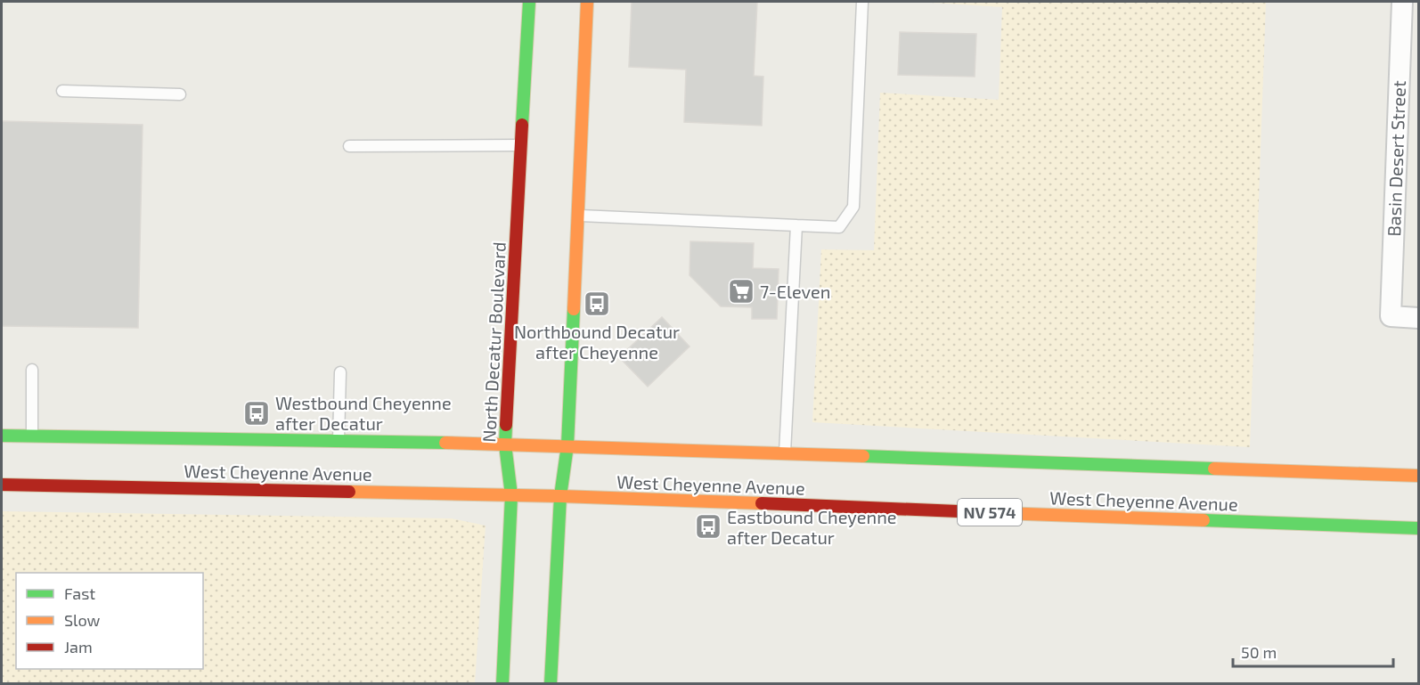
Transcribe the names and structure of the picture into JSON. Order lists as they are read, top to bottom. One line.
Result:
{"streets":{"main road":["North Decatur Boulevard","West Cheyenne Avenue","NV 574"],"street":["Basin Desert Street"]},"crossings":[["North Decatur Boulevard","West Cheyenne Avenue"]],"places":{"supermarket":["7-Eleven"],"bus stop":["Northbound Decatur after Cheyenne","Westbound Cheyenne after Decatur","Eastbound Cheyenne after Decatur"]},"legend":["Fast","Slow","Jam"],"scale_bar":"50 m"}
